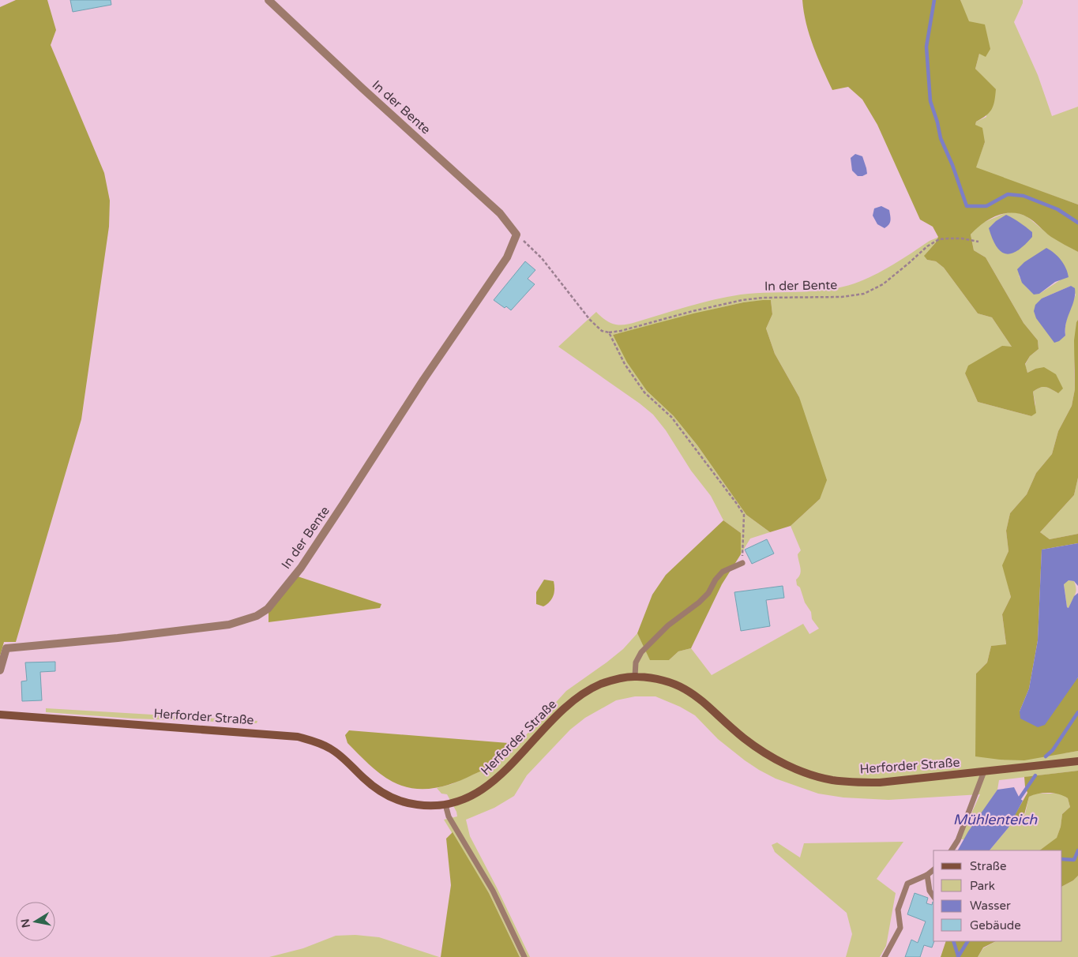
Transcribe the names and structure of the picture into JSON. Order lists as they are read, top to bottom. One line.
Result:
{"streets":{"main road":["Herforder Straße"],"street":["In der Bente"]},"water":["Mühlenteich"],"legend":["Straße","Park","Wasser","Gebäude"],"north":"left"}
